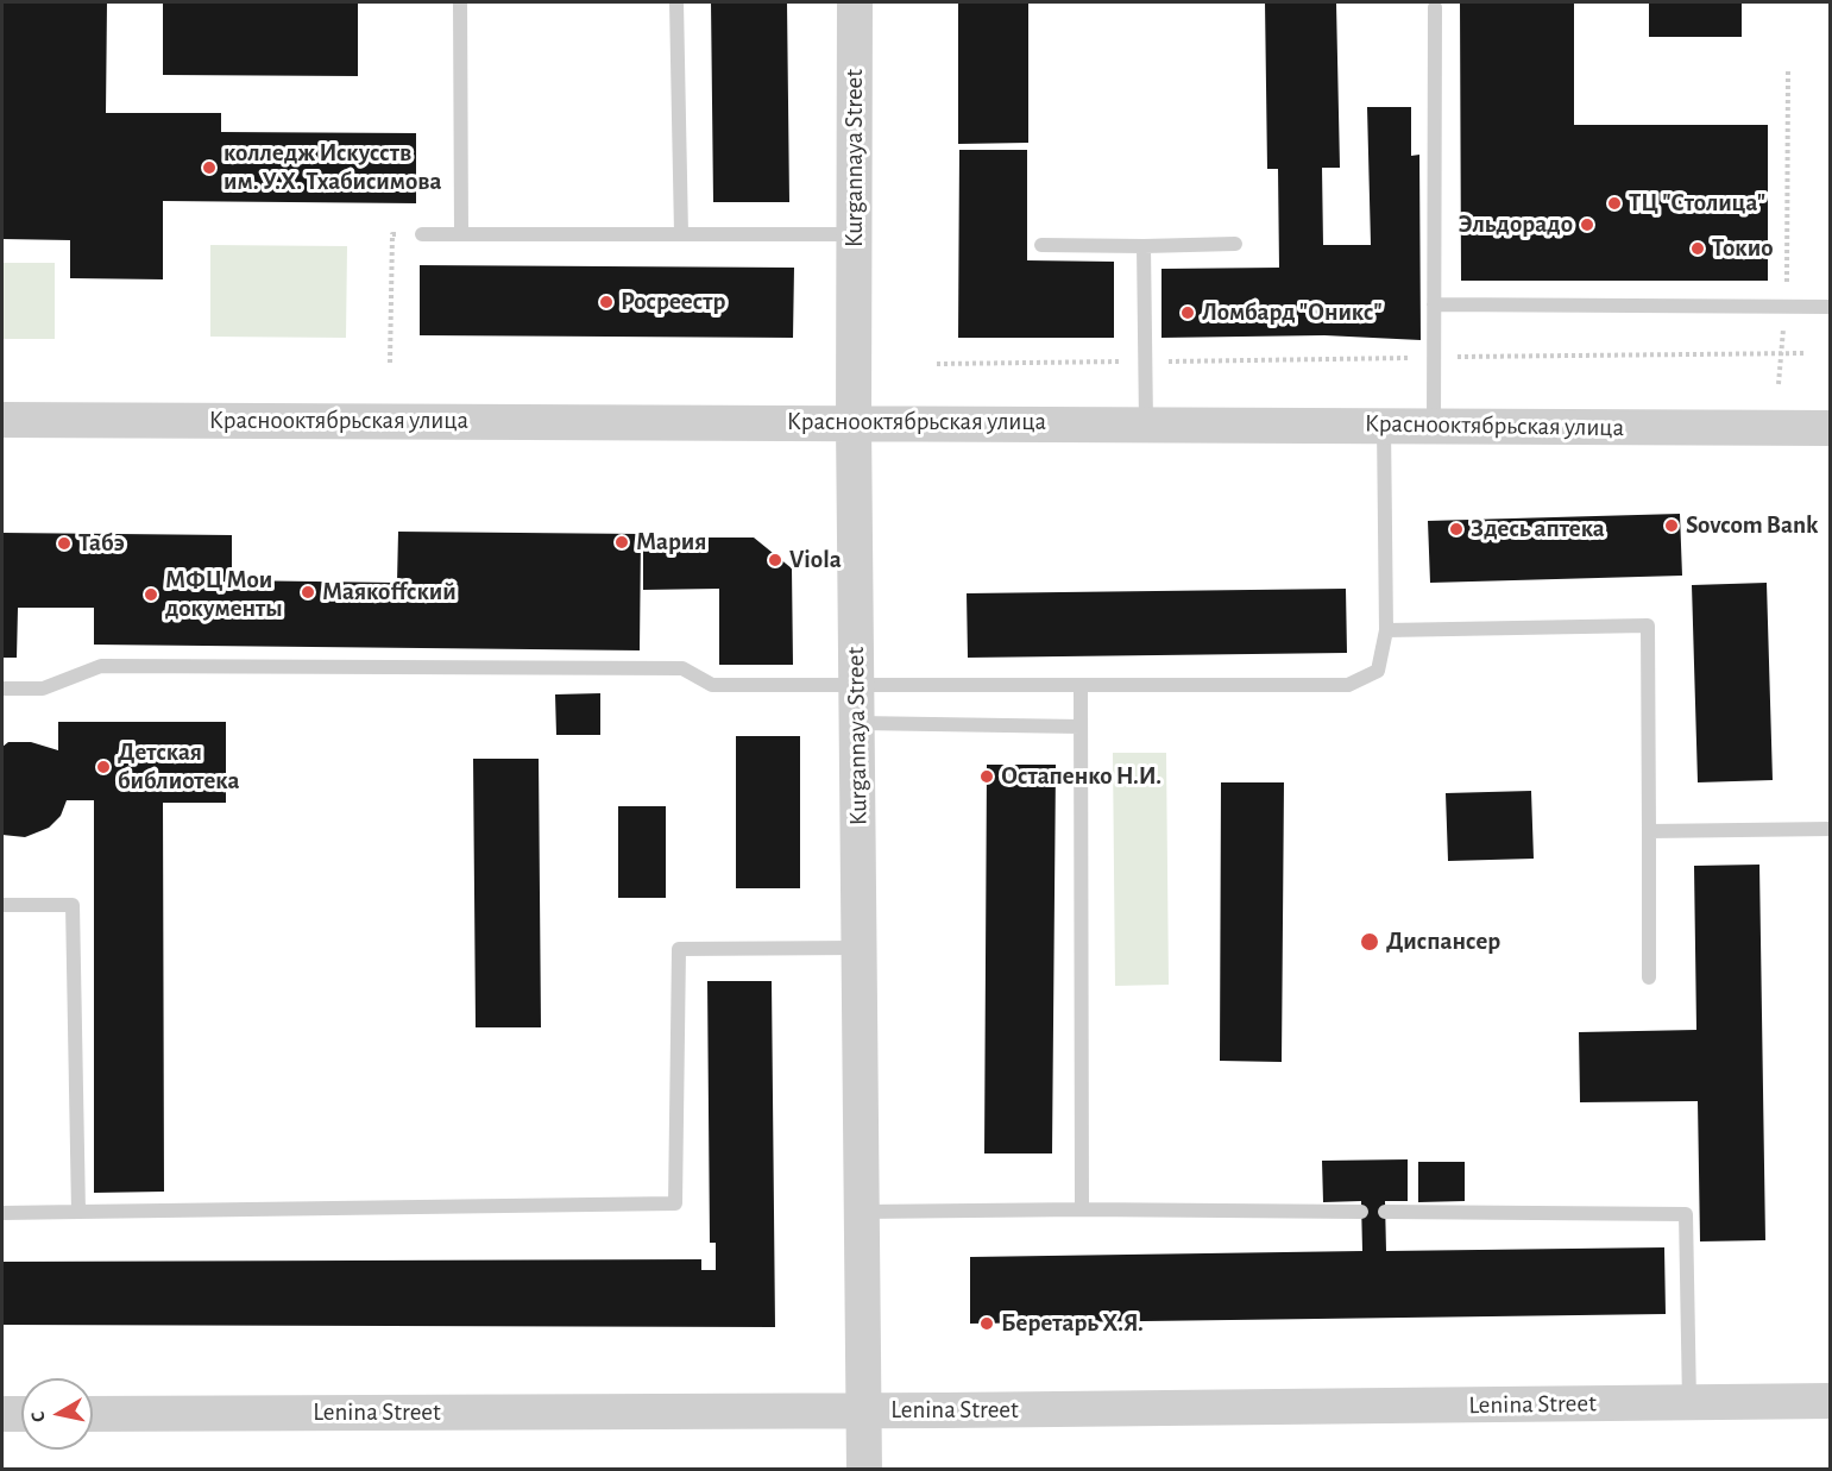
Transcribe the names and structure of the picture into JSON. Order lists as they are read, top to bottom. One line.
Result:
{"streets":{"street":["Kurgannaya Street","Краснооктябрьская улица","Lenina Street"]},"crossings":[["Kurgannaya Street","Краснооктябрьская улица"],["Kurgannaya Street","Lenina Street"]],"places":["колледж Искусств им. У.Х. Тхабисимова","ТЦ \"Столица\"","Эльдорадо","Токио","Росреестр","Ломбард \"Оникс\"","Sovcom Bank","Здесь аптека","Мария","Табэ","Viola","Маякоffский","МФЦ Мои документы","Детская библиотека","Остапенко Н.И.","Диспансер","Беретарь Х.Я."],"north":"left"}
